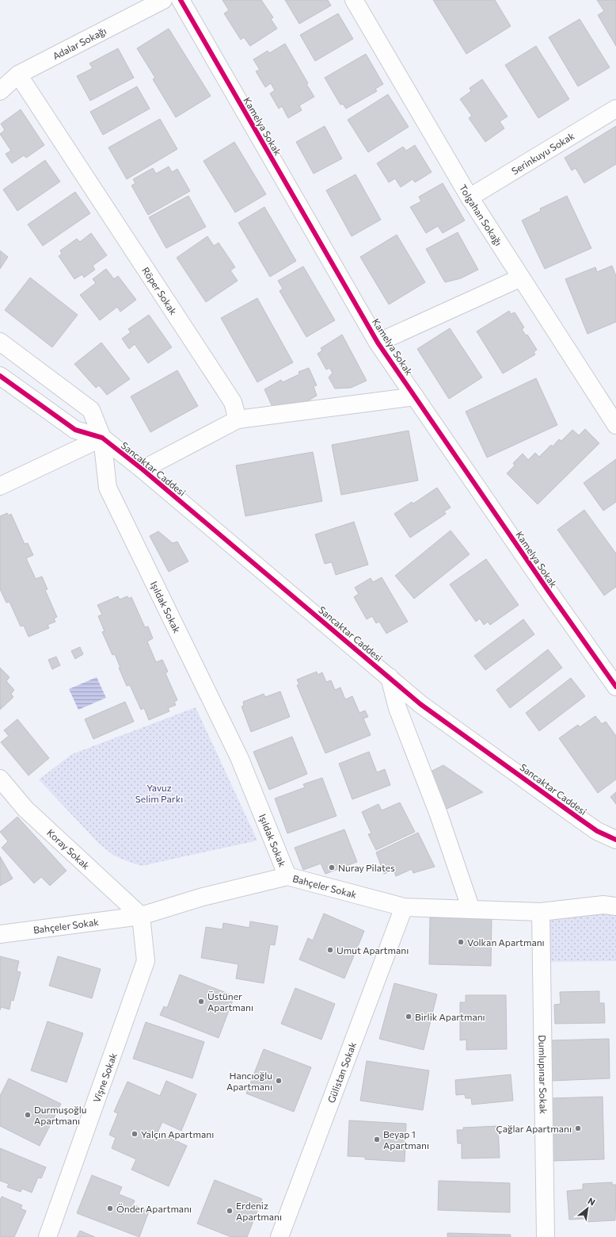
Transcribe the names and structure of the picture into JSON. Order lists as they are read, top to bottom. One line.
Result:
{"streets":{"street":["Adalar Sokağı","Kamelya Sokak","Serinkuyu Sokak","Tolgahan Sokağı","Röper Sokak","Sancaktar Caddesi","Işıldak Sokak","Koray Sokak","Bahçeler Sokak","Gülistan Sokak","Dumlupınar Sokak","Vişne Sokak"]},"crossings":[["Adalar Sokağı","Röper Sokak"],["Serinkuyu Sokak","Tolgahan Sokağı"],["Sancaktar Caddesi","Işıldak Sokak"],["Işıldak Sokak","Bahçeler Sokak"],["Koray Sokak","Bahçeler Sokak"],["Koray Sokak","Vişne Sokak"],["Bahçeler Sokak","Gülistan Sokak"],["Bahçeler Sokak","Dumlupınar Sokak"],["Bahçeler Sokak","Vişne Sokak"]],"parks":["Yavuz Selim Parkı"],"places":["Nuray Pilates","Volkan Apartmanı","Umut Apartmanı","Üstüner Apartmanı","Birlik Apartmanı","Hancıoğlu Apartmanı","Durmuşoğlu Apartmanı","Çağlar Apartmanı","Yalçın Apartmanı","Beyap 1 Apartmanı","Önder Apartmanı","Erdeniz Apartmanı"],"north":"top right"}
